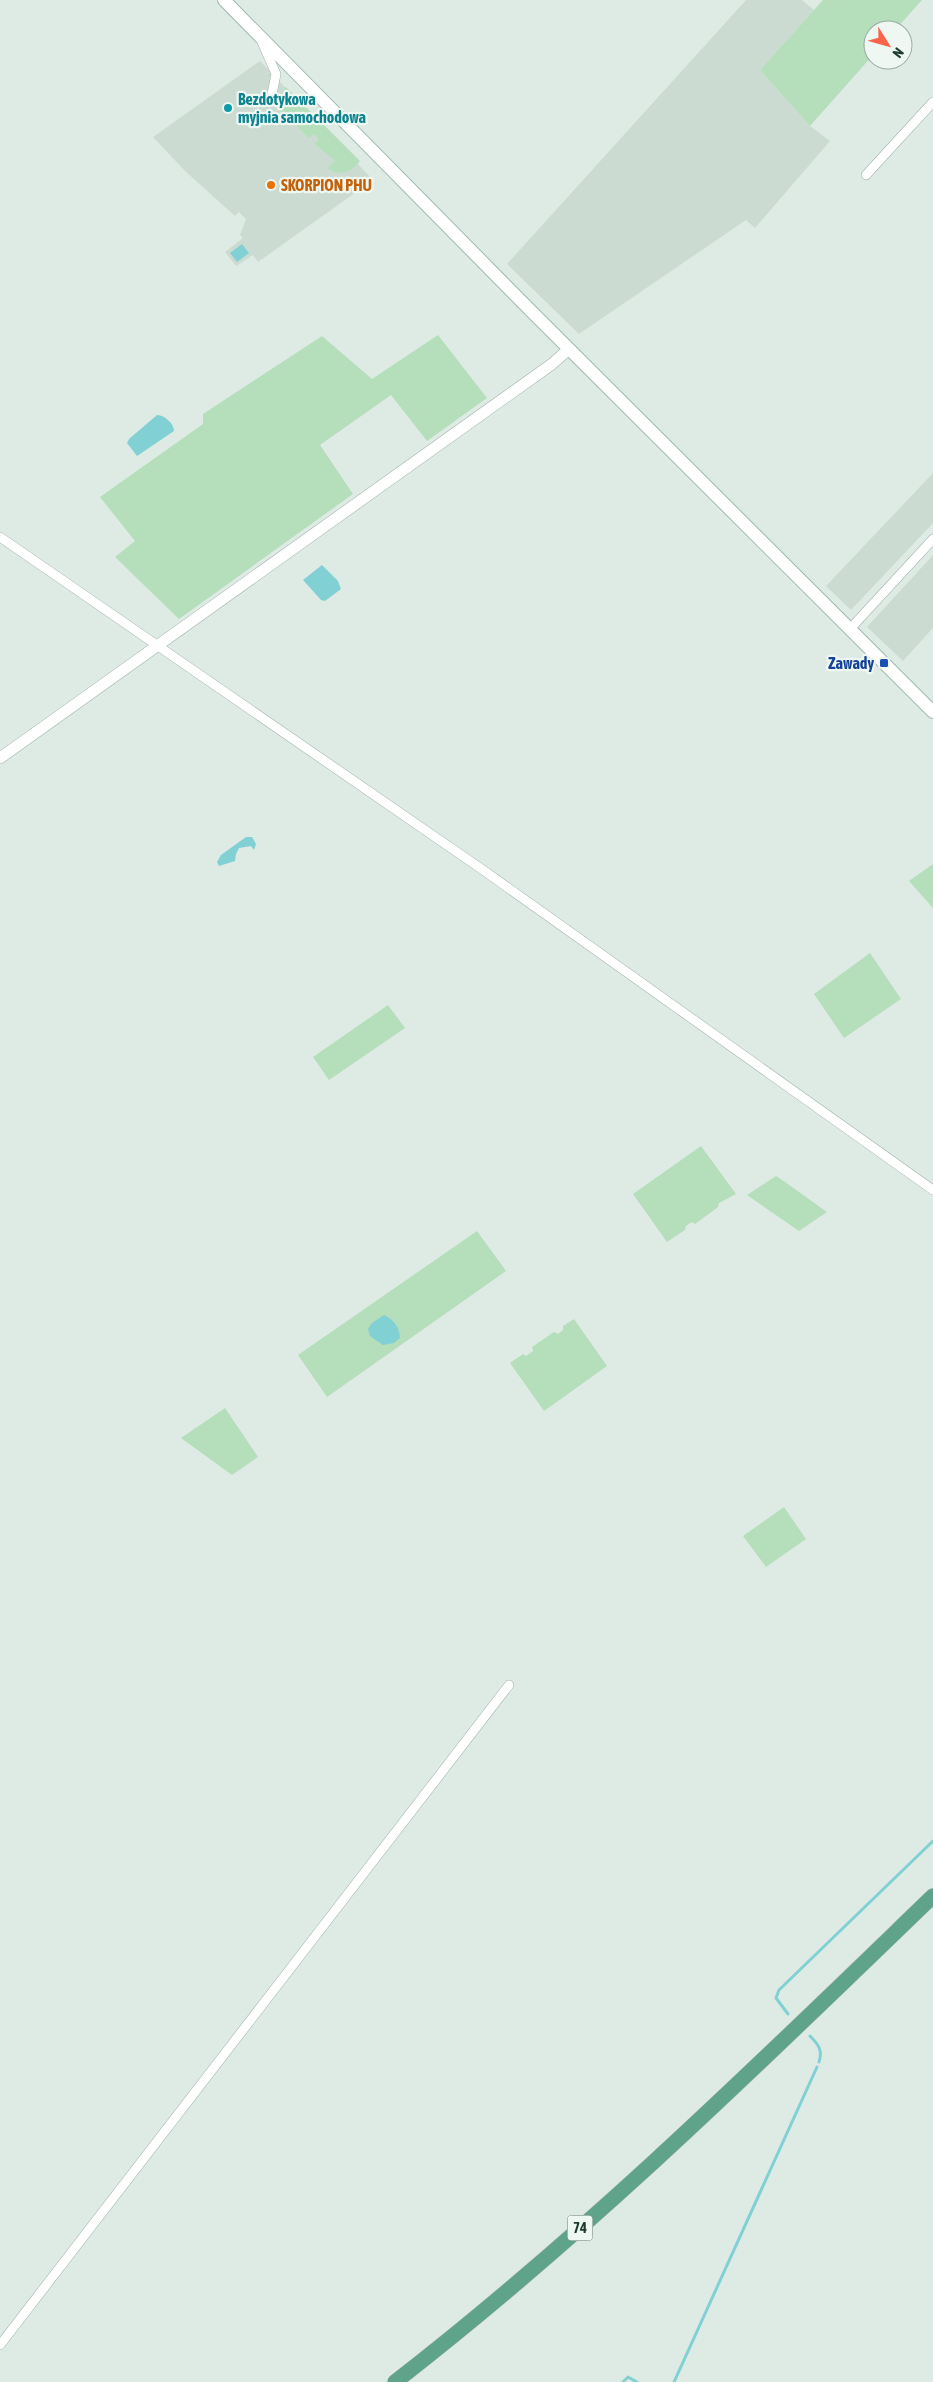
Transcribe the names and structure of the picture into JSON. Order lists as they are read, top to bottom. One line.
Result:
{"streets":{"main road":["74"]},"places":{"other":["Bezdotykowa myjnia samochodowa","SKORPION PHU"],"transit":["Zawady"]},"north":"bottom right"}
